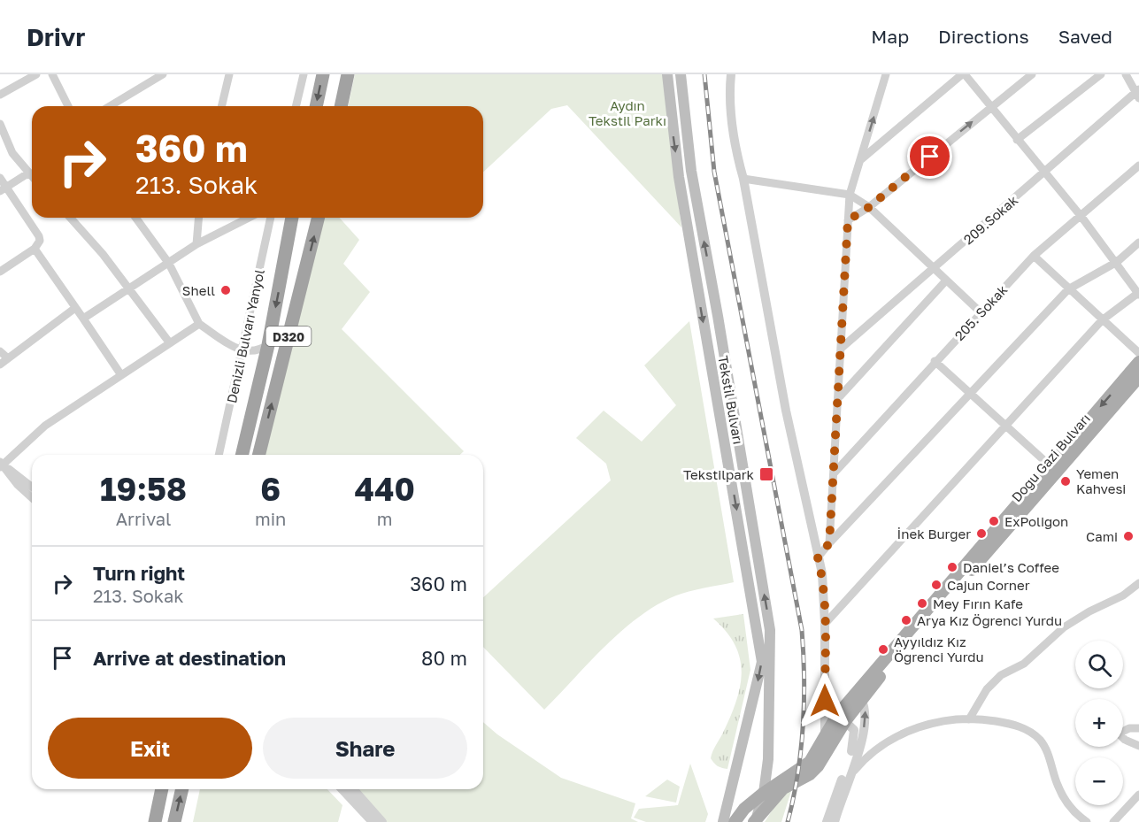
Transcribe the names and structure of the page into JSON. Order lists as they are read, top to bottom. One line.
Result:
{"streets":{"highway":["D320"],"main road":["Tekstil Bulvarı","Doğu Gazi Bulvarı"],"street":["209.Sokak","205. Sokak","Denizli Bulvarı Yanyol"]},"crossings":[["Tekstil Bulvarı","Doğu Gazi Bulvarı"]],"parks":["Aydın Tekstil Parkı"],"places":{"other":["Shell","Yemen Kahvesi","ExPoligon","İnek Burger","Cami","Daniel’s Coffee","Cajun Corner","Mey Fırın Kafe","Arya Kız Öğrenci Yurdu","Ayyıldız Kız Öğrenci Yurdu"],"transit":["Tekstilpark"]},"page":{"header":"Drivr","nav":["Map","Directions","Saved"],"turn":["360 m","213. Sokak"],"eta":["19:58","Arrival","6","min","440","m"],"list":[{"name":"Turn right","note":"213. Sokak","value":"360 m"},{"name":"Arrive at destination","value":"80 m"}],"map_buttons":["+","−"],"buttons":["Exit","Share"]}}
